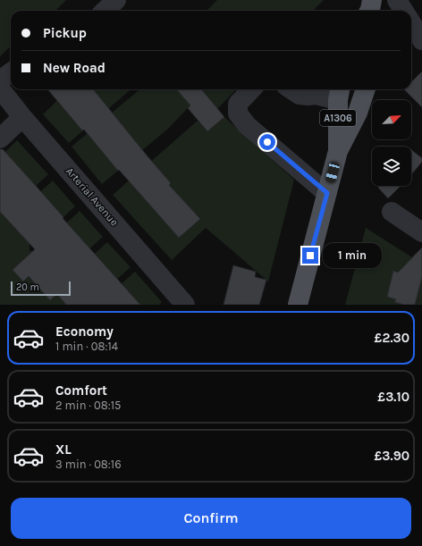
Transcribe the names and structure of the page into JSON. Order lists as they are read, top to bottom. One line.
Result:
{"streets":{"main road":["A1306"],"street":["Arterial Avenue"]},"scale_bar":"20 m","north":"top right","page":{"banner":["Pickup","New Road"],"bubble":"1 min","scale":"20 m","list":[{"name":"Economy","note":"1 min · 08:14","value":"£2.30"},{"name":"Comfort","note":"2 min · 08:15","value":"£3.10"},{"name":"XL","note":"3 min · 08:16","value":"£3.90"}],"buttons":"Confirm"}}
